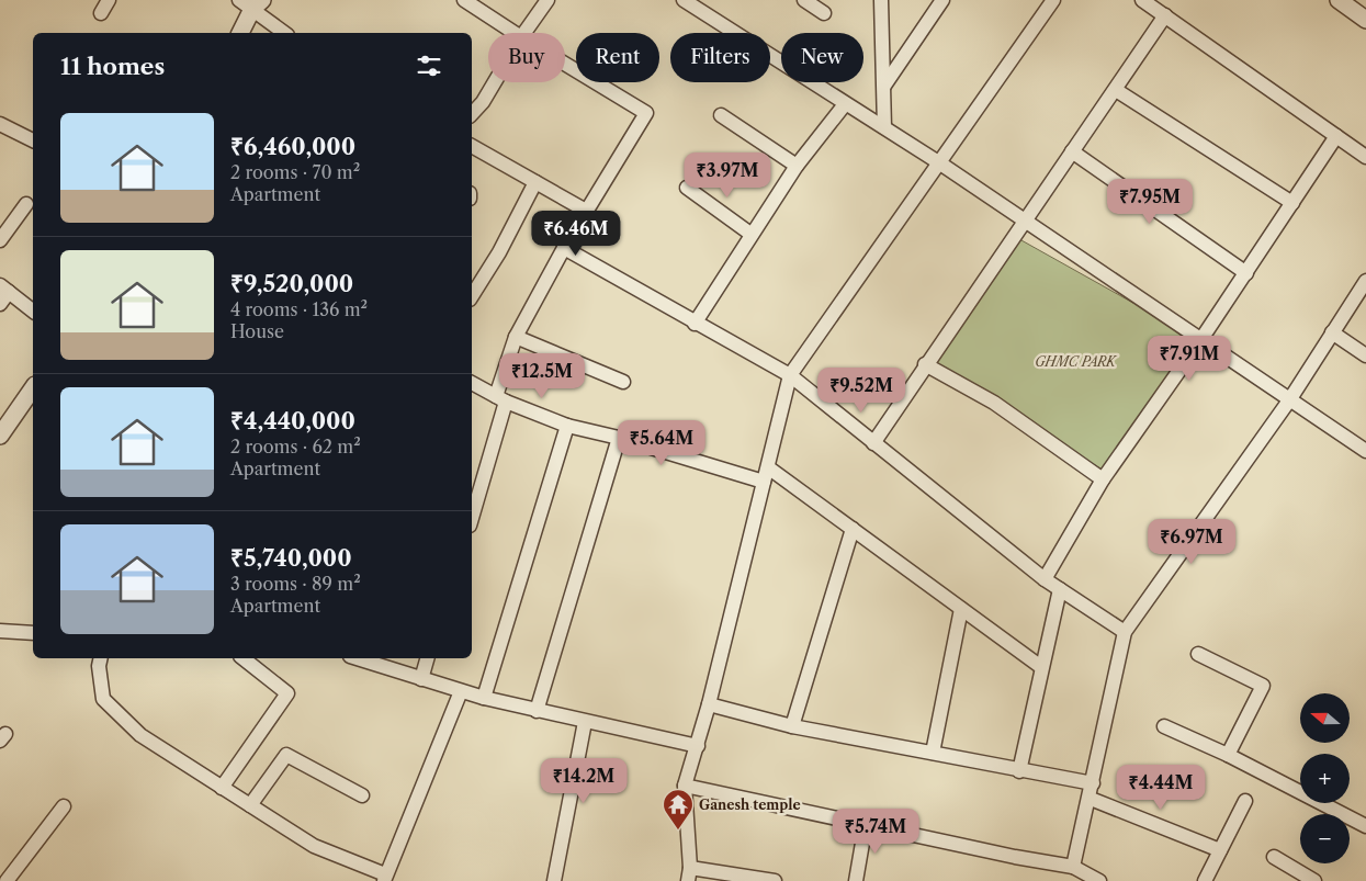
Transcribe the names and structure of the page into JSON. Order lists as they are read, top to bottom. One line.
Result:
{"parks":["GHMC PARK"],"places":{"temple":["Ganesh temple"]},"north":"left","page":{"chip":["Buy","Rent","Filters","New"],"heading":"11 homes","list":[{"name":"₹6,460,000","note":"2 rooms · 70 m² · Apartment"},{"name":"₹9,520,000","note":"4 rooms · 136 m² · House"},{"name":"₹4,440,000","note":"2 rooms · 62 m² · Apartment"},{"name":"₹5,740,000","note":"3 rooms · 89 m² · Apartment"}],"price":["₹3.97M","₹7.95M","₹6.46M","₹7.91M","₹12.5M","₹9.52M","₹5.64M","₹6.97M","₹14.2M","₹4.44M","₹5.74M"],"map_buttons":["+","−"]}}
